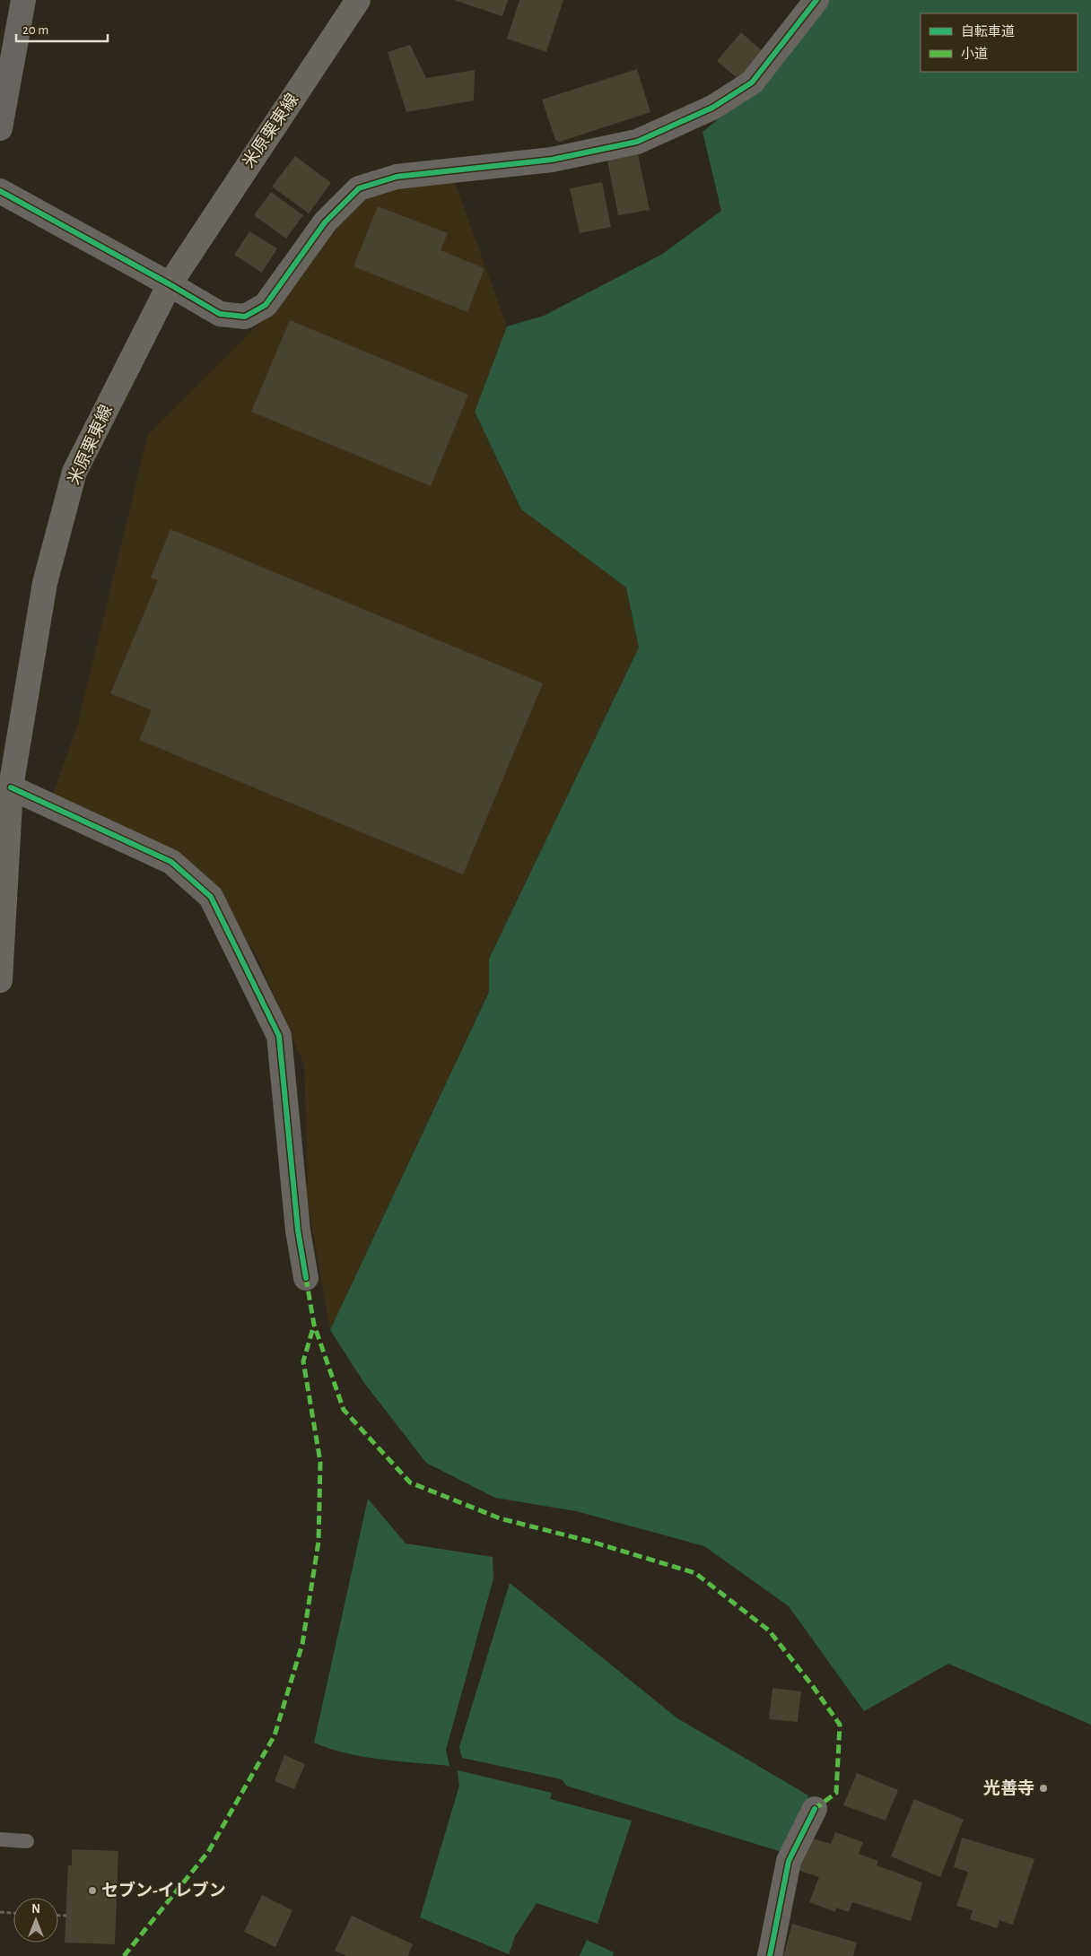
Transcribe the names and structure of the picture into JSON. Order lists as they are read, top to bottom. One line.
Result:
{"streets":{"main road":["米原栗東線"]},"places":["光善寺","セブン-イレブン"],"legend":["自転車道","小道"],"scale_bar":"20 m","north":"top"}
